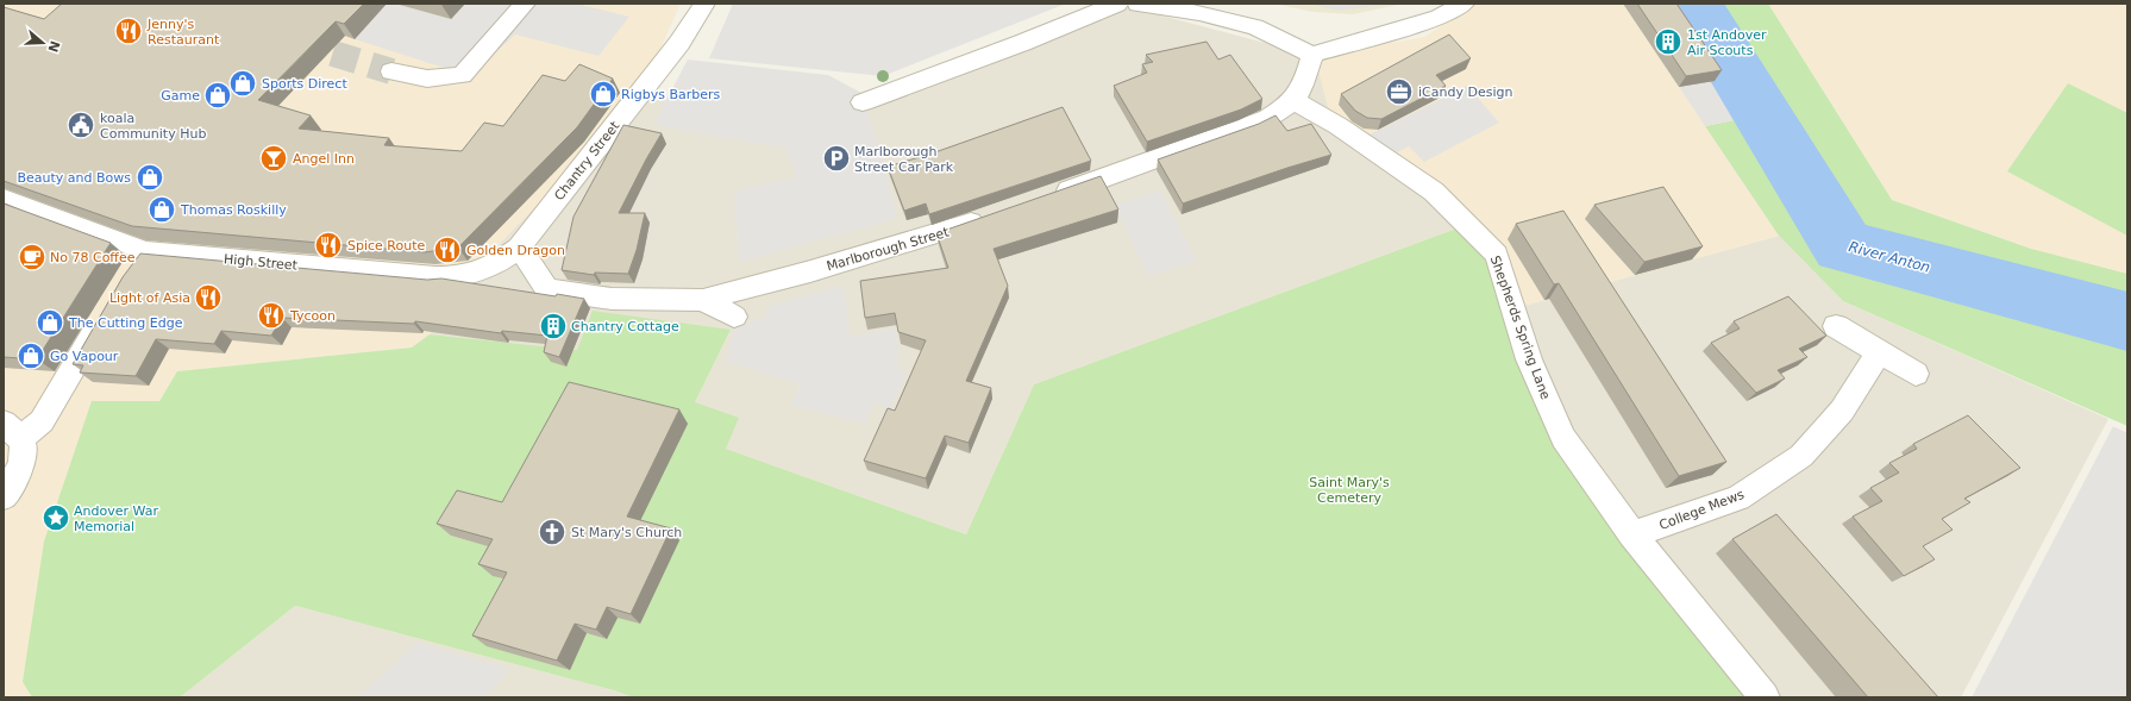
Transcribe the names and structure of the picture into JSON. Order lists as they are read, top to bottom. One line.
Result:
{"streets":{"street":["Chantry Street","Marlborough Street","High Street","Shepherds Spring Lane","College Mews"]},"crossings":[["Chantry Street","Marlborough Street"],["Chantry Street","High Street"],["Marlborough Street","High Street"],["Shepherds Spring Lane","College Mews"]],"water":["River Anton"],"parks":["Saint Mary's Cemetery"],"places":{"restaurant":["Jenny's Restaurant","Spice Route","Golden Dragon","Light of Asia","Tycoon"],"building":["1st Andover Air Scouts","Chantry Cottage"],"shop":["Sports Direct","Rigbys Barbers","Game","Beauty and Bows","Thomas Roskilly","The Cutting Edge","Go Vapour"],"office":["iCandy Design"],"public building":["koala Community Hub"],"bar":["Angel Inn"],"parking":["Marlborough Street Car Park"],"cafe":["No 78 Coffee"],"place":["Andover War Memorial"],"church":["St Mary's Church"]},"north":"right"}
